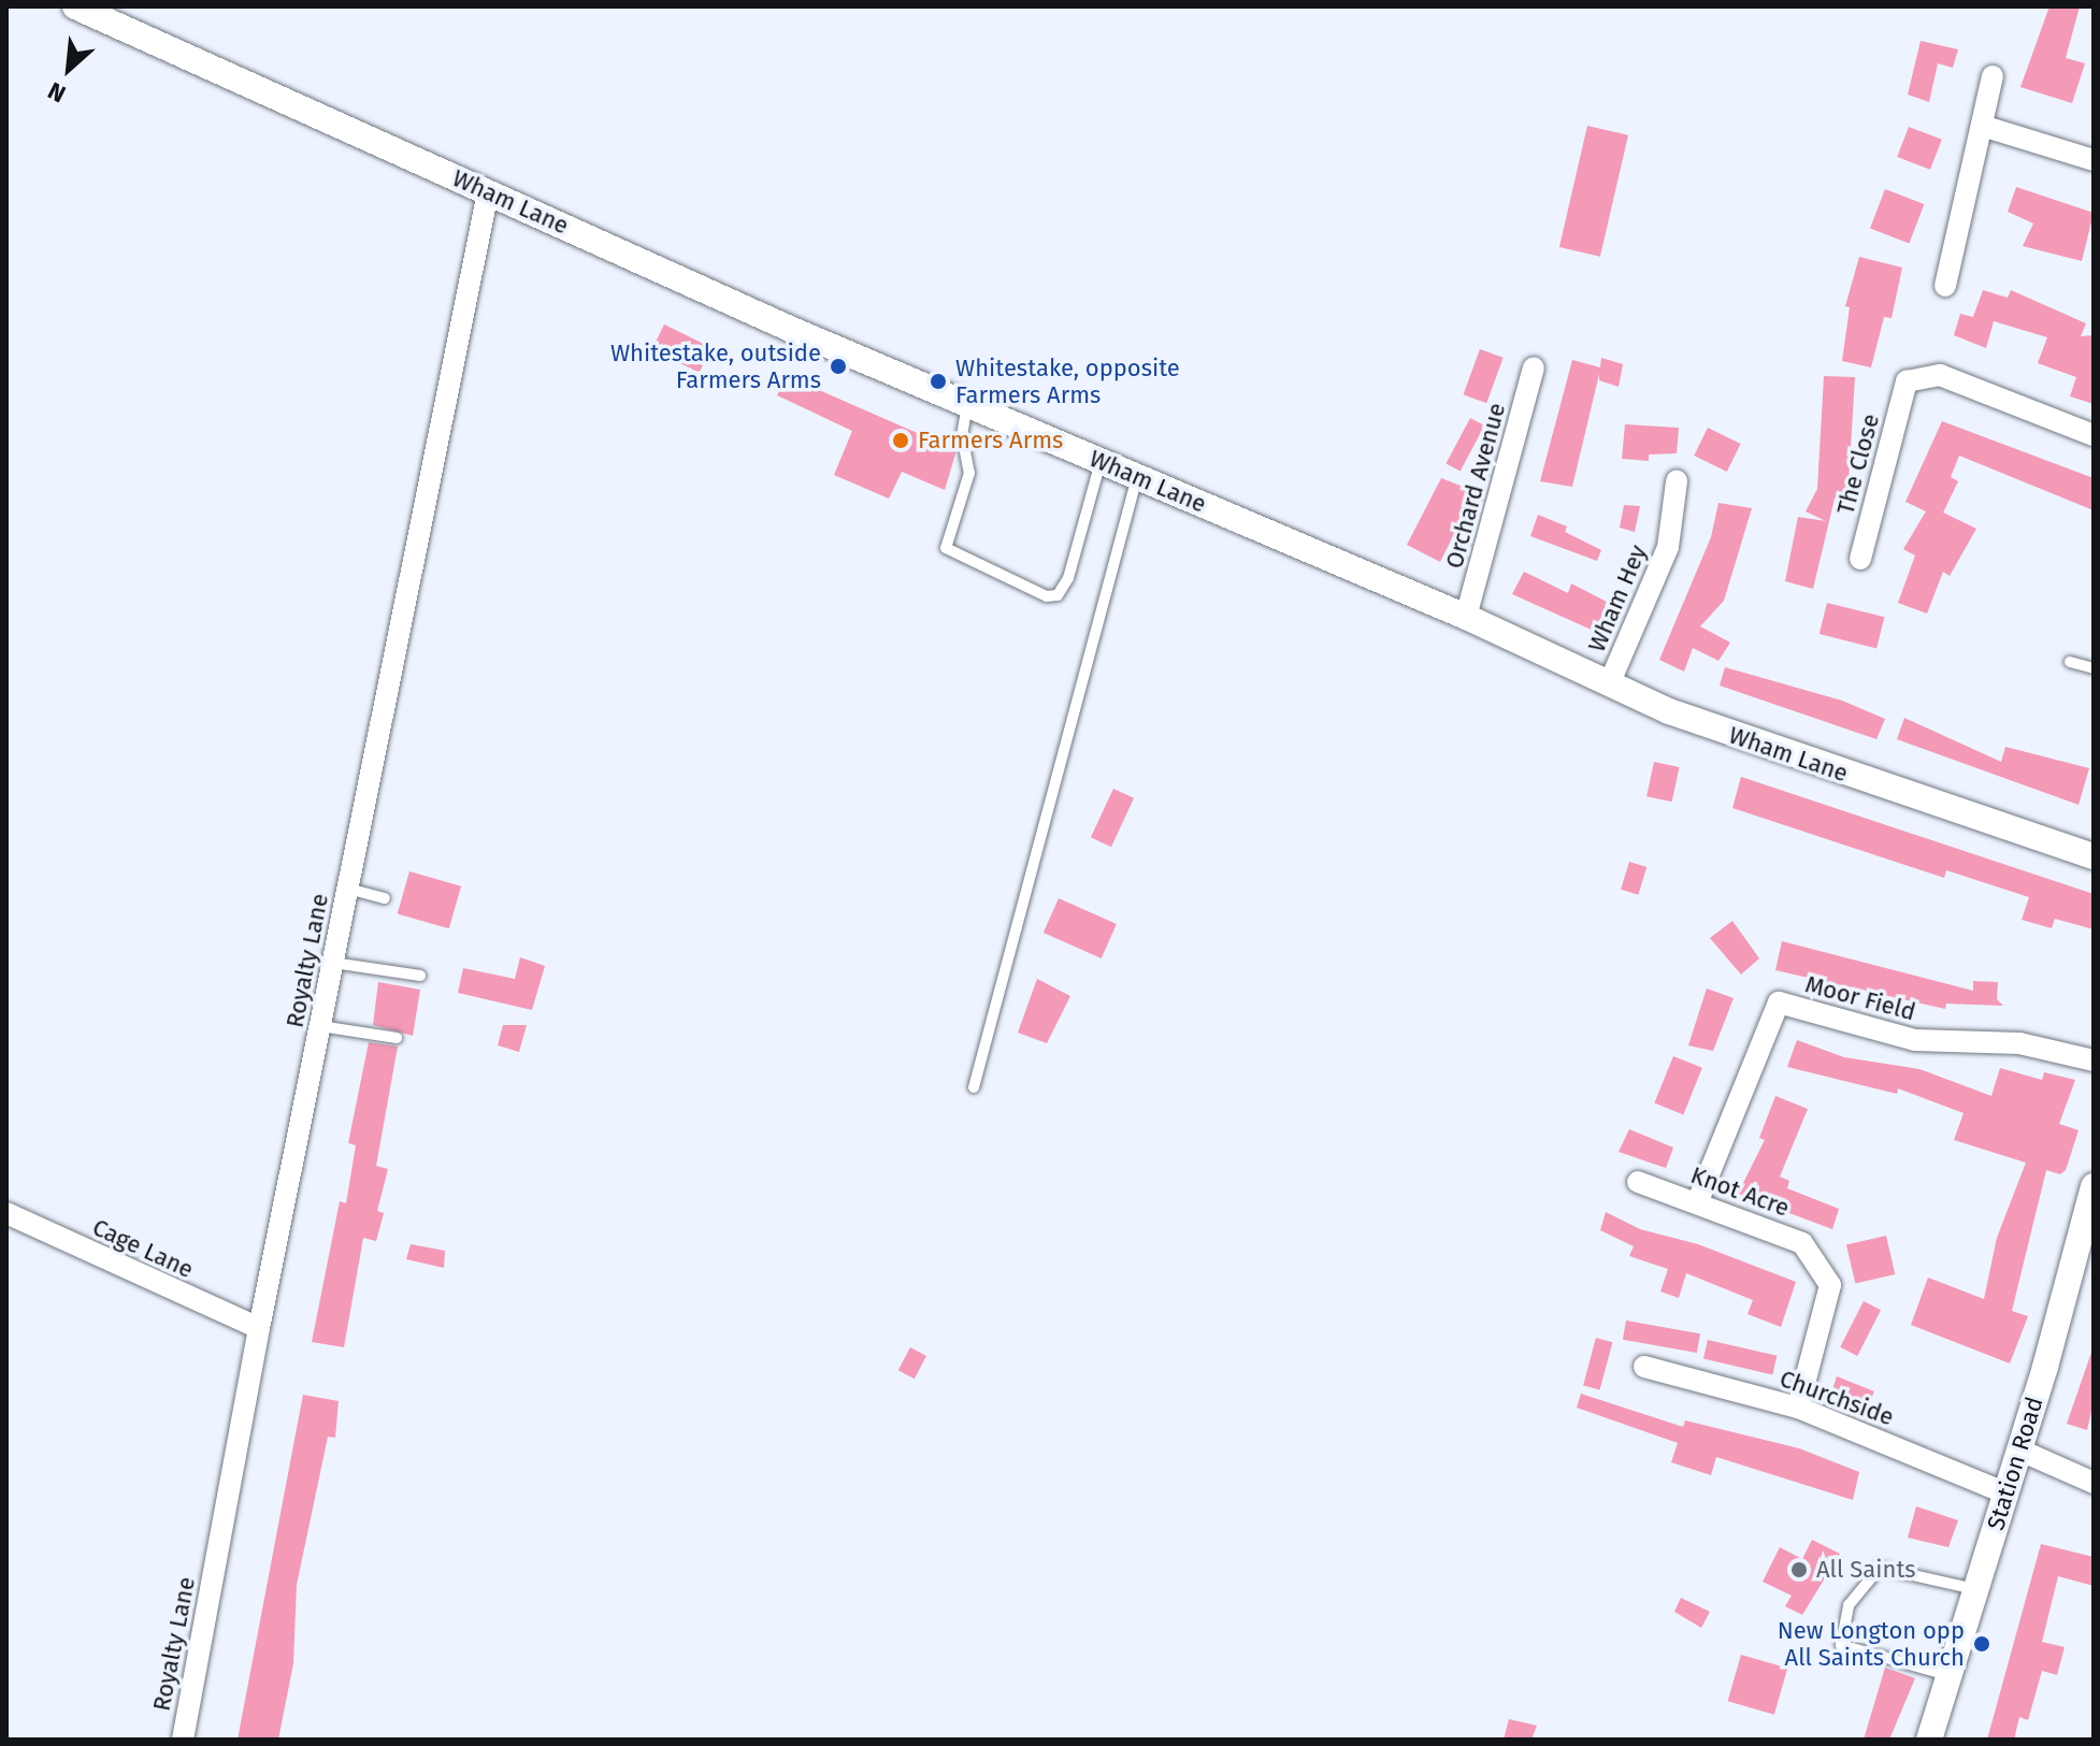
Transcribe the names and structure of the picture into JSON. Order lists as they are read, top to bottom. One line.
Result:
{"streets":{"street":["Wham Lane","The Close","Orchard Avenue","Wham Hey","Royalty Lane","Moor Field","Knot Acre","Cage Lane","Churchside","Station Road"]},"crossings":[["Wham Lane","Orchard Avenue"],["Wham Lane","Wham Hey"],["Wham Lane","Royalty Lane"],["Royalty Lane","Cage Lane"],["Moor Field","Knot Acre"],["Knot Acre","Churchside"],["Churchside","Station Road"]],"places":["Whitestake, outside Farmers Arms","Whitestake, opposite Farmers Arms","Farmers Arms","All Saints","New Longton opp All Saints Church"],"north":"bottom left"}
